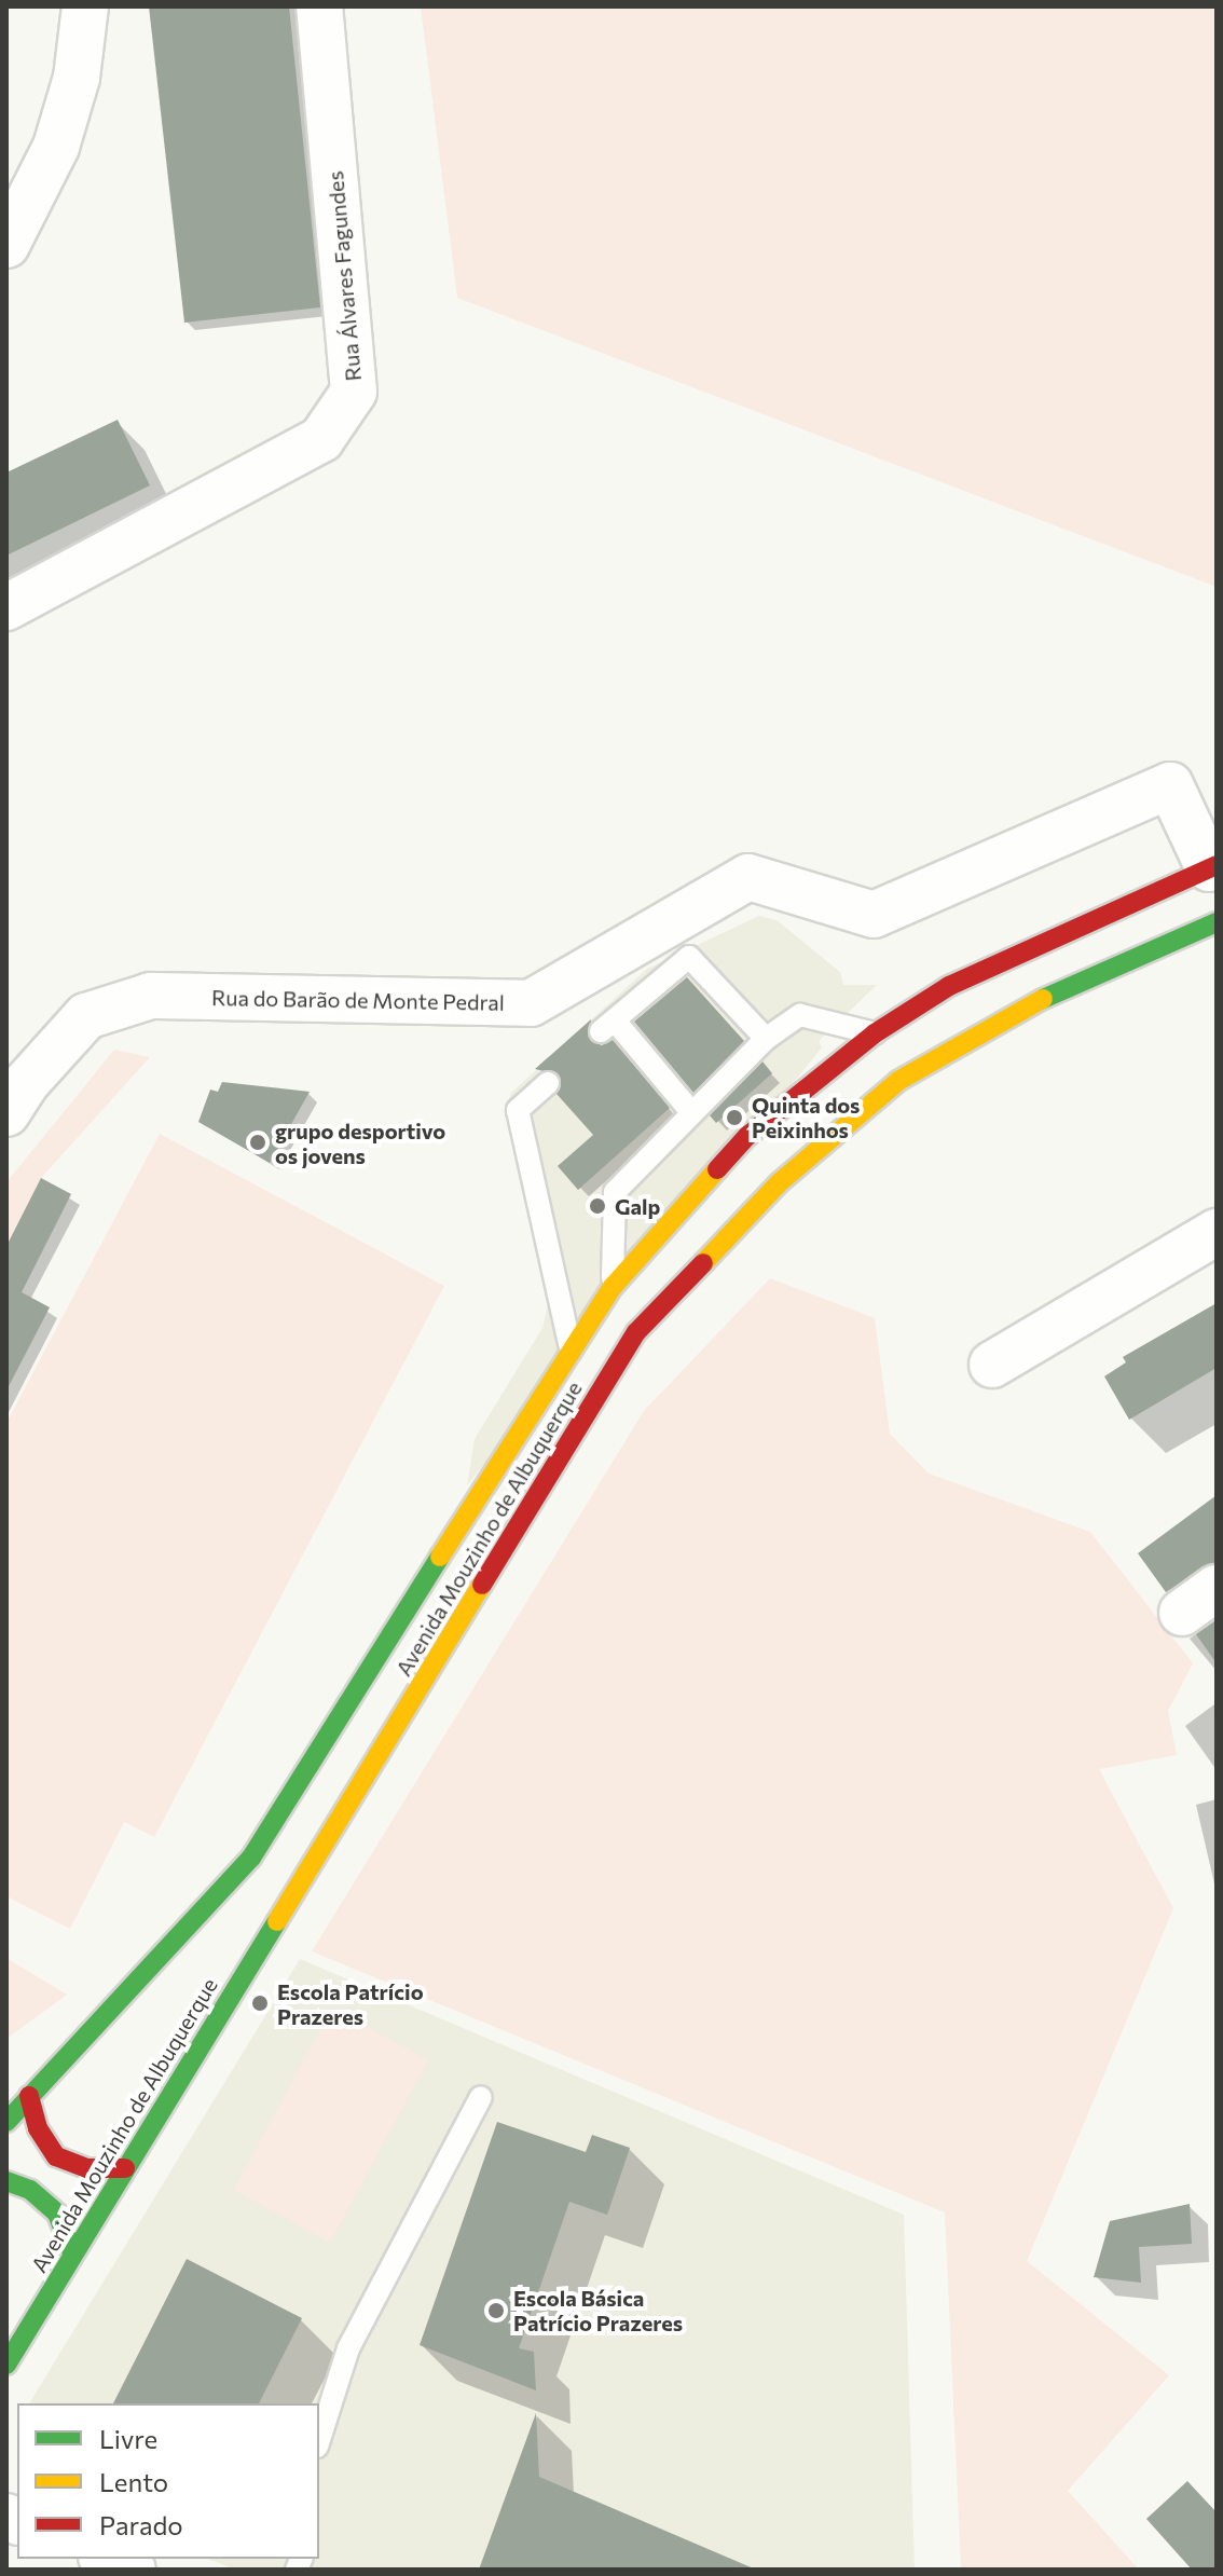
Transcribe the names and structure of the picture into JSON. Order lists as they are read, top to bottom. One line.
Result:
{"streets":{"main road":["Avenida Mouzinho de Albuquerque"],"street":["Rua Álvares Fagundes","Rua do Barão de Monte Pedral"]},"crossings":[["Rua do Barão de Monte Pedral","Avenida Mouzinho de Albuquerque"]],"places":["Quinta dos Peixinhos","grupo desportivo os jovens","Galp","Escola Patrício Prazeres","Escola Básica Patrício Prazeres"],"legend":["Livre","Lento","Parado"]}
